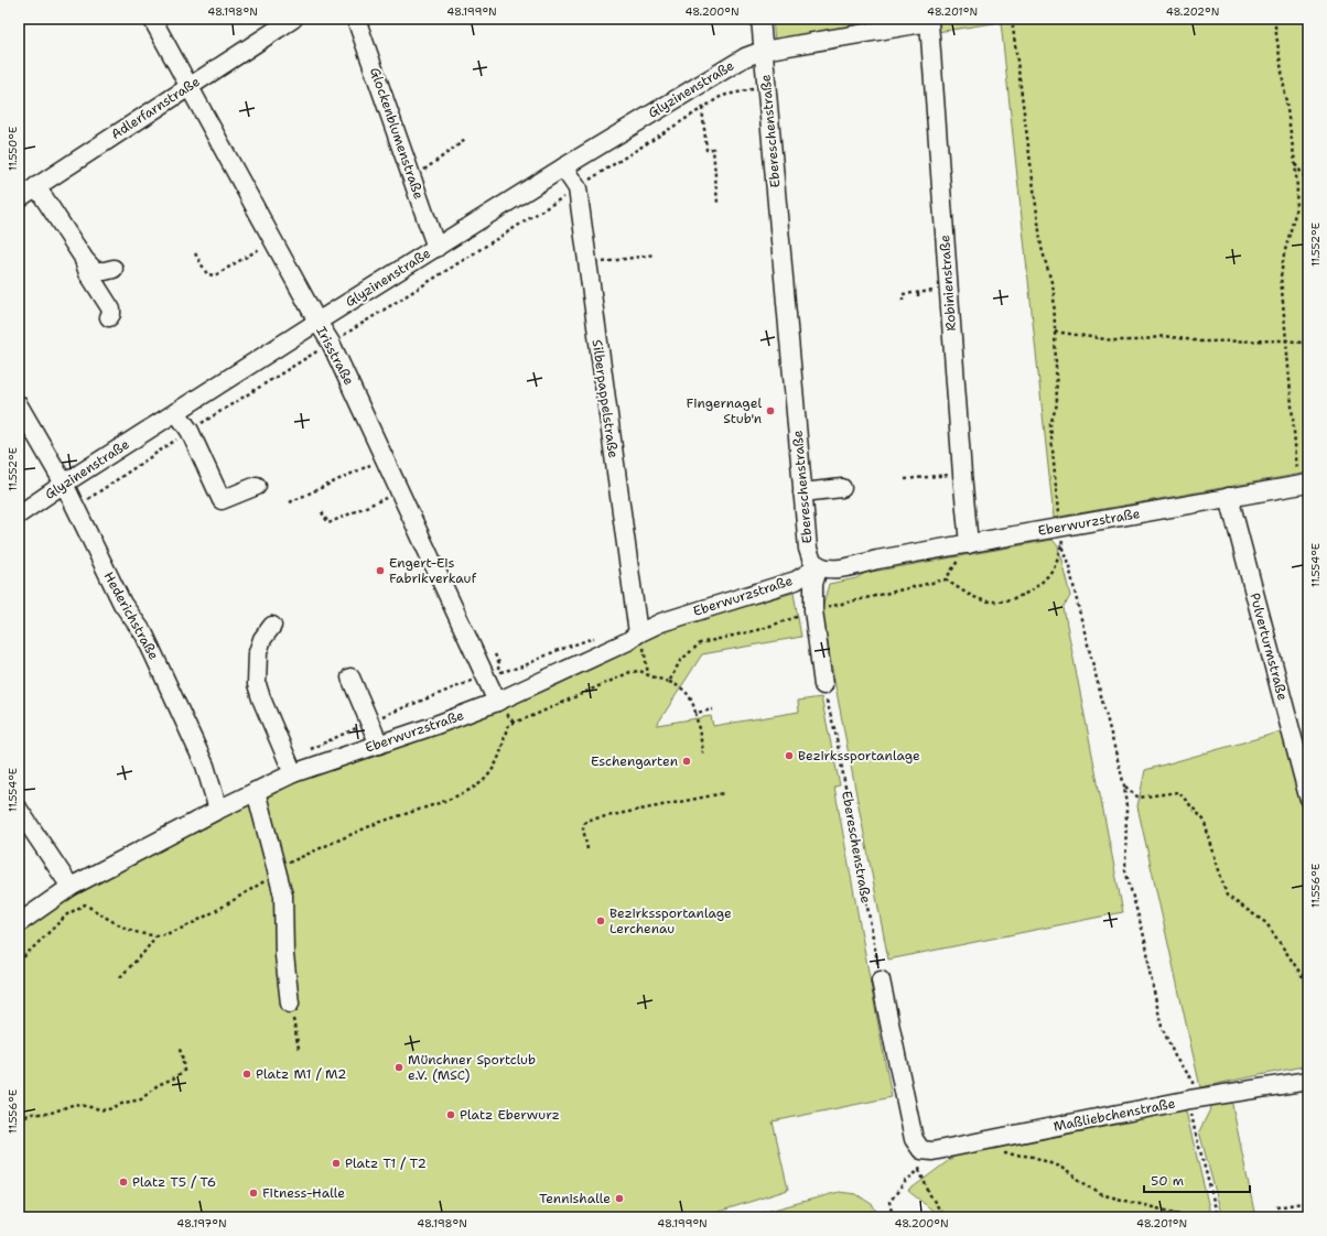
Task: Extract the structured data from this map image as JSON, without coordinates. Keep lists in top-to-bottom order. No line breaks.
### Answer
{"streets":{"street":["Glyzinenstraße","Adlerfarnstraße","Ebereschenstraße","Glockenblumenstraße","Robinienstraße","Irisstraße","Silberpappelstraße","Eberwurzstraße","Hederichstraße","Pulverturmstraße","Maßliebchenstraße"]},"crossings":[["Glyzinenstraße","Ebereschenstraße"],["Glyzinenstraße","Glockenblumenstraße"],["Glyzinenstraße","Robinienstraße"],["Glyzinenstraße","Irisstraße"],["Glyzinenstraße","Silberpappelstraße"],["Glyzinenstraße","Hederichstraße"],["Adlerfarnstraße","Irisstraße"],["Ebereschenstraße","Eberwurzstraße"],["Robinienstraße","Eberwurzstraße"],["Irisstraße","Eberwurzstraße"],["Silberpappelstraße","Eberwurzstraße"],["Eberwurzstraße","Hederichstraße"],["Eberwurzstraße","Pulverturmstraße"]],"places":["Fingernagel Stub'n","Engert-Eis Fabrikverkauf","Bezirkssportanlage","Eschengarten","Bezirkssportanlage Lerchenau","Münchner Sportclub e.V. (MSC)","Platz M1 / M2","Platz Eberwurz","Platz T1 / T2","Platz T5 / T6","Fitness-Halle","Tennishalle"],"scale_bar":"50 m","coordinates":["48.198°N","48.199°N","48.200°N","48.201°N","48.202°N","11.550°E","11.552°E","11.554°E","11.556°E","48.197°N"]}
